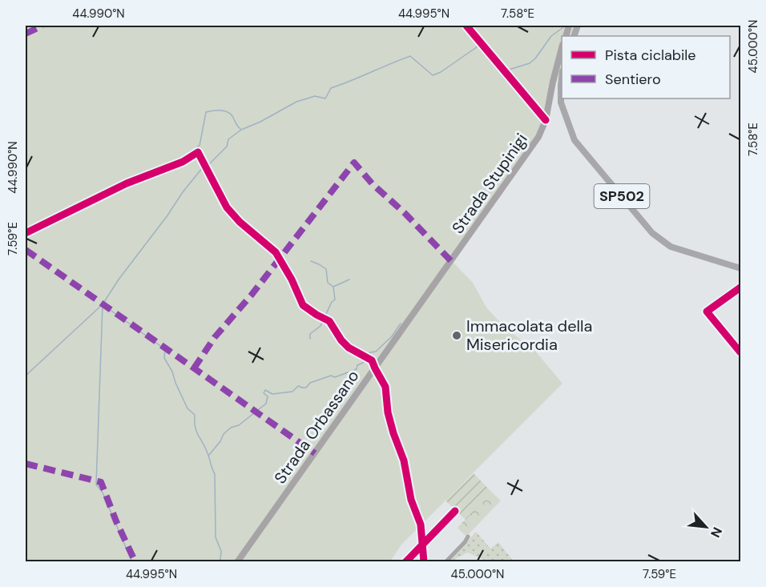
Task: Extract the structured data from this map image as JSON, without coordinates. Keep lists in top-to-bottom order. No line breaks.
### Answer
{"streets":{"main road":["Strada Stupinigi","SP502","Strada Orbassano"]},"crossings":[["Strada Stupinigi","Strada Orbassano"]],"places":["Immacolata della Misericordia"],"legend":["Pista ciclabile","Sentiero"],"north":"bottom right","coordinates":["44.990°N","44.995°N","7.58°E","45.000°N","7.59°E"]}
